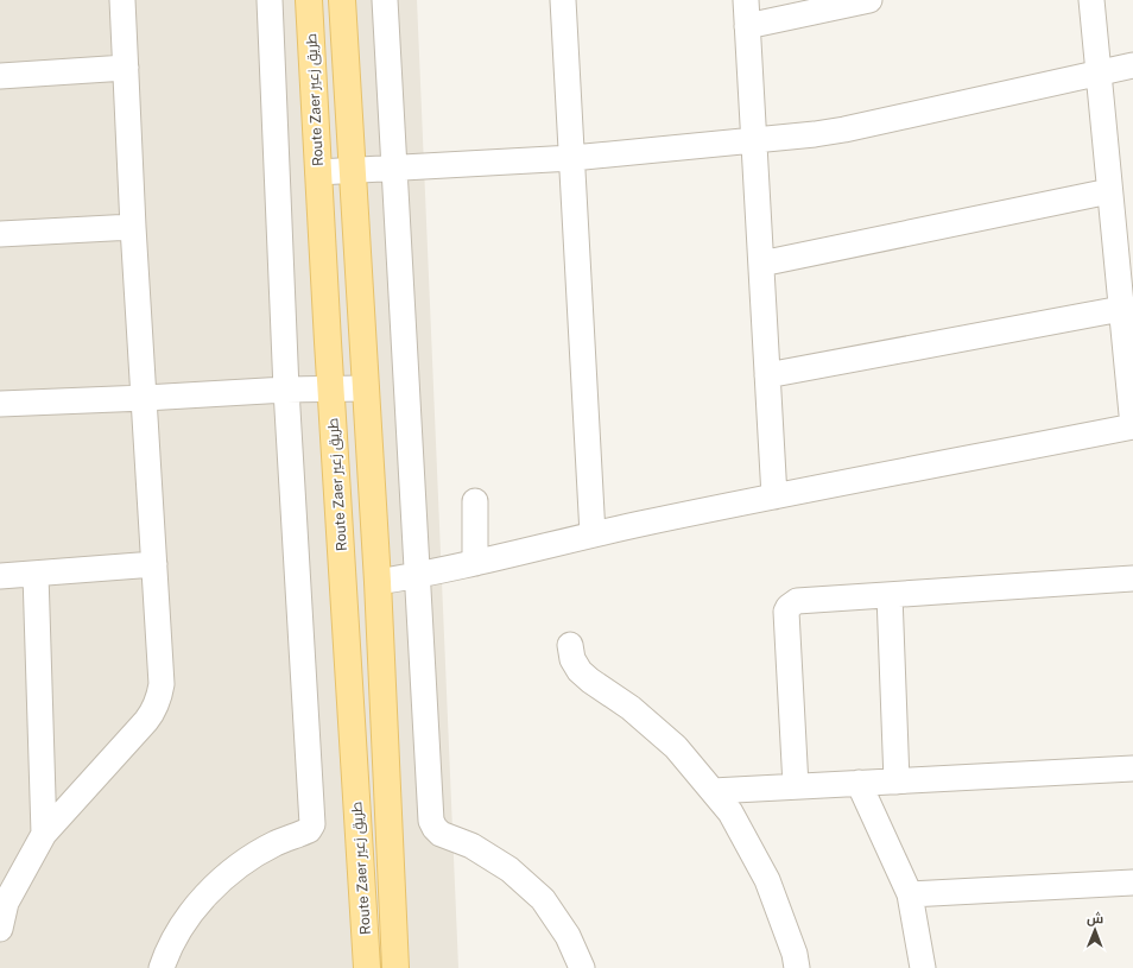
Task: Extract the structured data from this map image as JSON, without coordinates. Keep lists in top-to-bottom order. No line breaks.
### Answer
{"streets":{"main road":["Route Zaer طريق زعير"]},"north":"top"}
